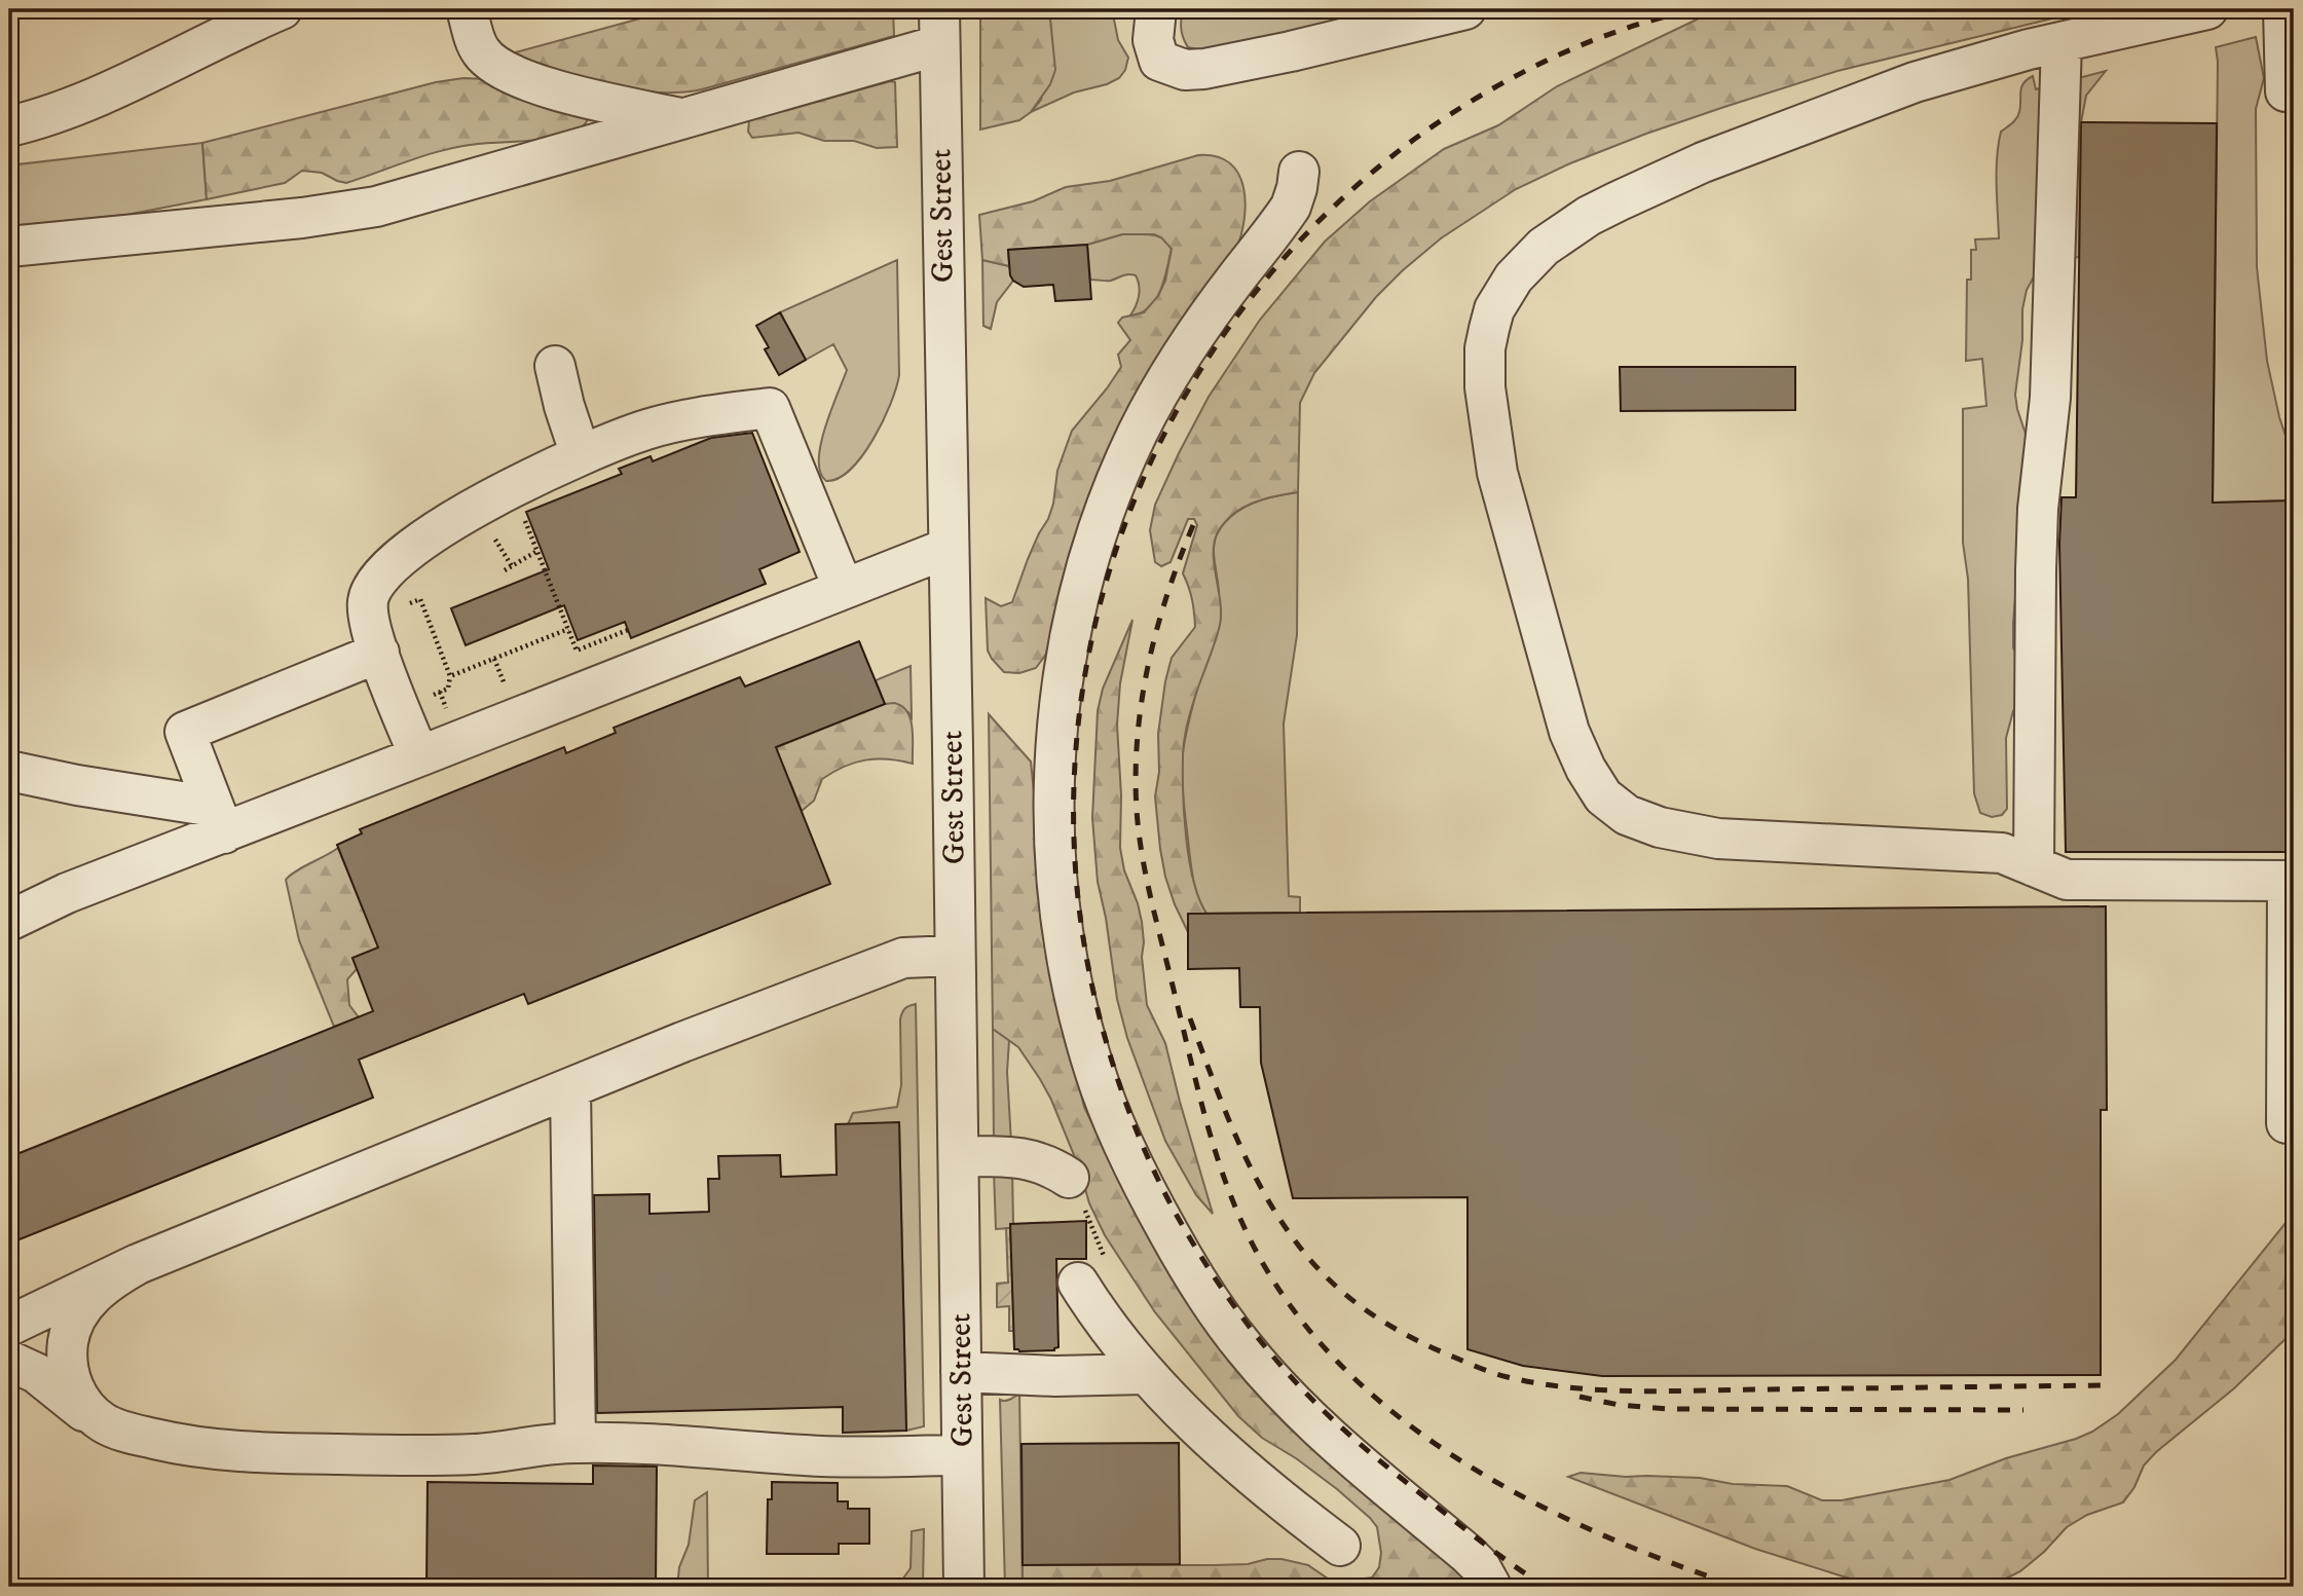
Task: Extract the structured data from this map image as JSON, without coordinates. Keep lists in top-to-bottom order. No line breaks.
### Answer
{"streets":{"street":["Gest Street"]}}
